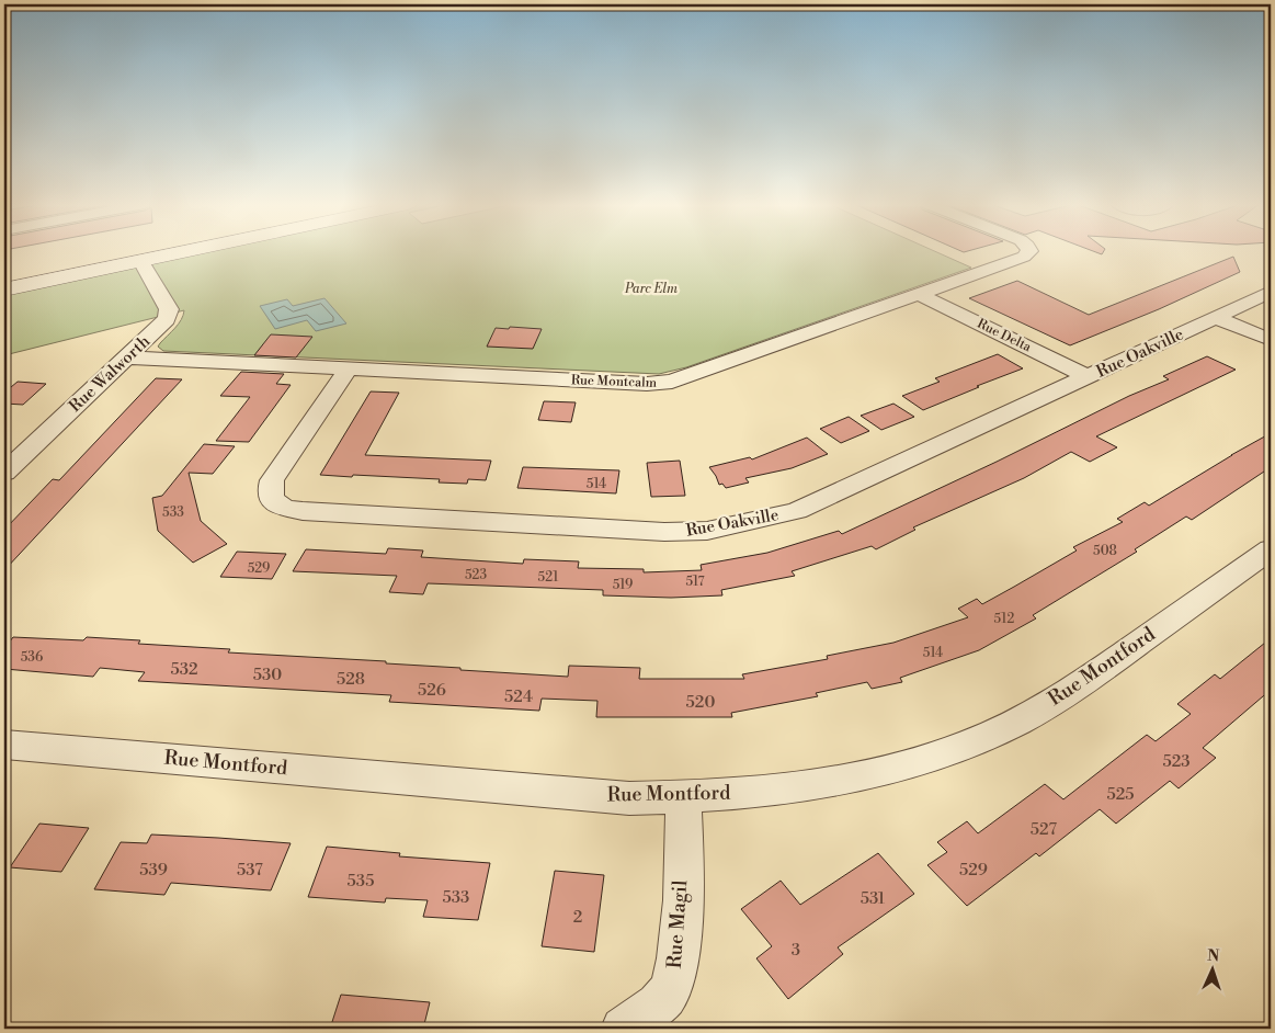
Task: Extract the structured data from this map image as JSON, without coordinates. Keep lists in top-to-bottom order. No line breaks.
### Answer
{"streets":{"street":["Rue Delta","Rue Oakville","Rue Walworth","Rue Montcalm","Rue Montford","Rue Magil"]},"crossings":[["Rue Delta","Rue Oakville"],["Rue Delta","Rue Montcalm"],["Rue Oakville","Rue Montcalm"],["Rue Walworth","Rue Montcalm"],["Rue Montford","Rue Magil"]],"parks":["Parc Elm"],"house_numbers":["514","533","508","529","523","521","517","519","512","514","536","532","530","528","526","524","520","523","525","527","539","537","529","535","533","531","2","3"],"north":"top"}
